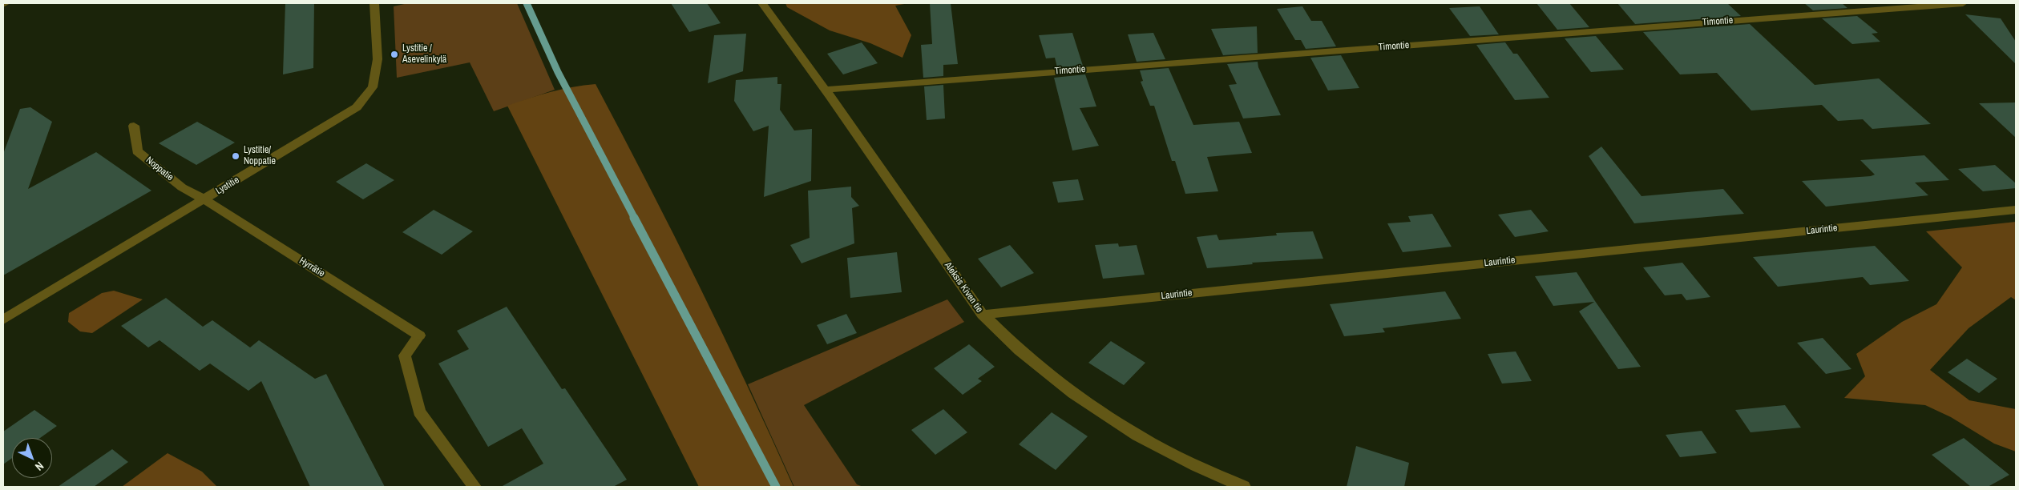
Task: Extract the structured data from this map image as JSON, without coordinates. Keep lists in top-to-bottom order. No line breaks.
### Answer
{"streets":{"street":["Timontie","Noppatie","Lystitie","Laurintie","Hyrrätie","Aleksis Kiven tie"]},"crossings":[["Timontie","Aleksis Kiven tie"],["Noppatie","Lystitie"],["Noppatie","Hyrrätie"],["Lystitie","Hyrrätie"],["Laurintie","Aleksis Kiven tie"]],"places":["Lystitie / Asevelinkylä","Lystitie/ Noppatie"],"north":"bottom right"}
